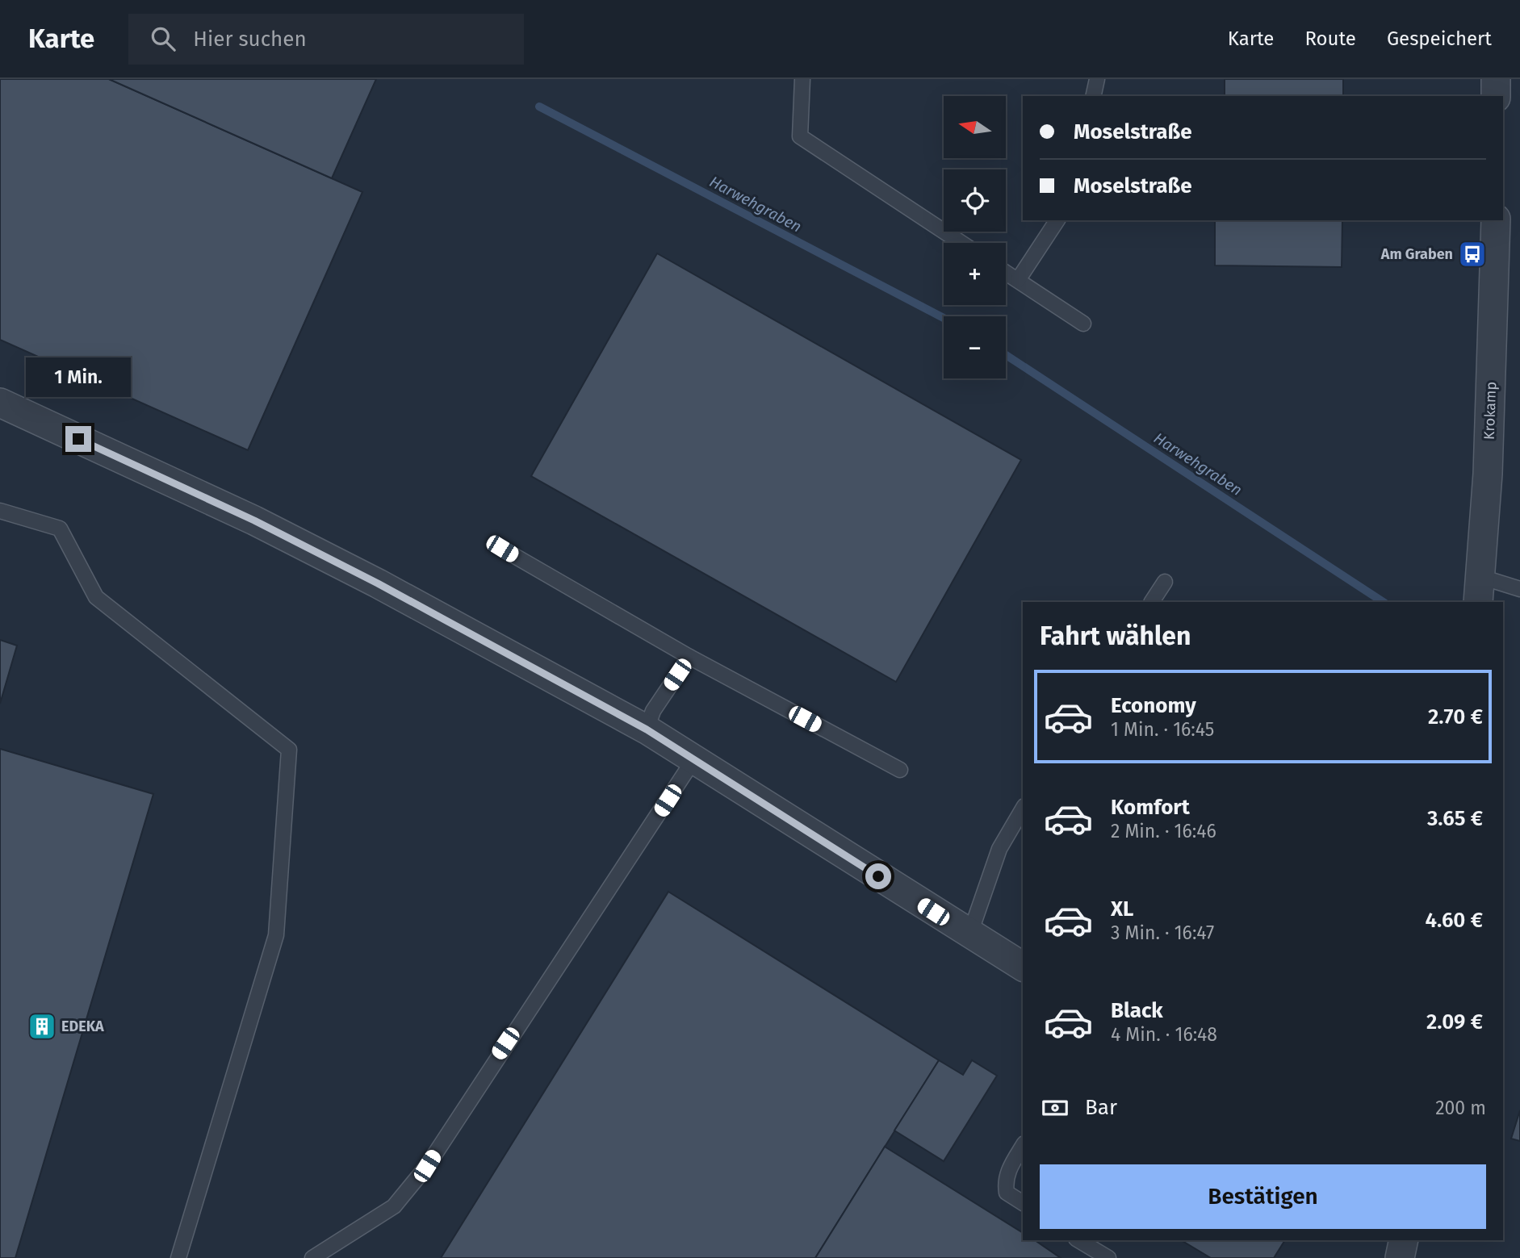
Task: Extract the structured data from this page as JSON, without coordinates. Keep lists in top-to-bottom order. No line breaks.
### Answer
{"streets":{"street":["Krokamp"]},"water":["Harwehgraben"],"places":{"bus stop":["Am Graben"],"building":["EDEKA"]},"north":"left","page":{"header":"Karte","search":"Hier suchen","nav":["Karte","Route","Gespeichert"],"map_buttons":["+","−"],"banner":["Moselstraße","Moselstraße"],"bubble":"1 Min.","heading":"Fahrt wählen","list":[{"name":"Economy","note":"1 Min. · 16:45","value":"2.70 €"},{"name":"Komfort","note":"2 Min. · 16:46","value":"3.65 €"},{"name":"XL","note":"3 Min. · 16:47","value":"4.60 €"},{"name":"Black","note":"4 Min. · 16:48","value":"2.09 €"}],"pay":["Bar","200 m"],"buttons":"Bestätigen"}}
